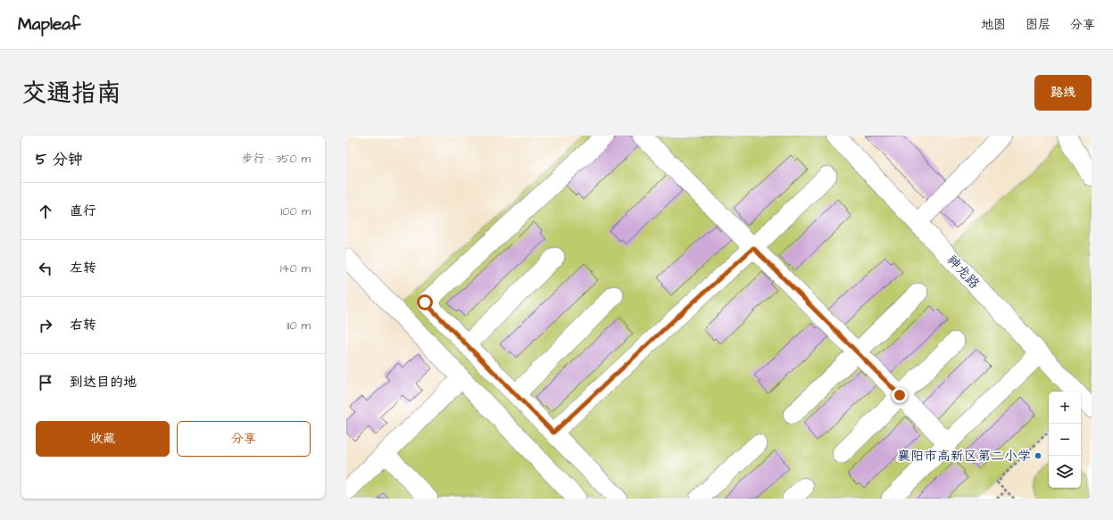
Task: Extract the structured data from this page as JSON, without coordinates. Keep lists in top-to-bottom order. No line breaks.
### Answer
{"streets":{"street":["神龙路"]},"places":["襄阳市高新区第二小学"],"page":{"header":"Mapleaf","nav":["地图","图层","分享"],"title":"交通指南","buttons":["路线",["收藏","分享"]],"heading":["5 分钟","步行 · 350 m"],"list":[["直行","100 m"],["左转","140 m"],["右转","110 m"],"到达目的地"],"map_buttons":["+","−"]}}
